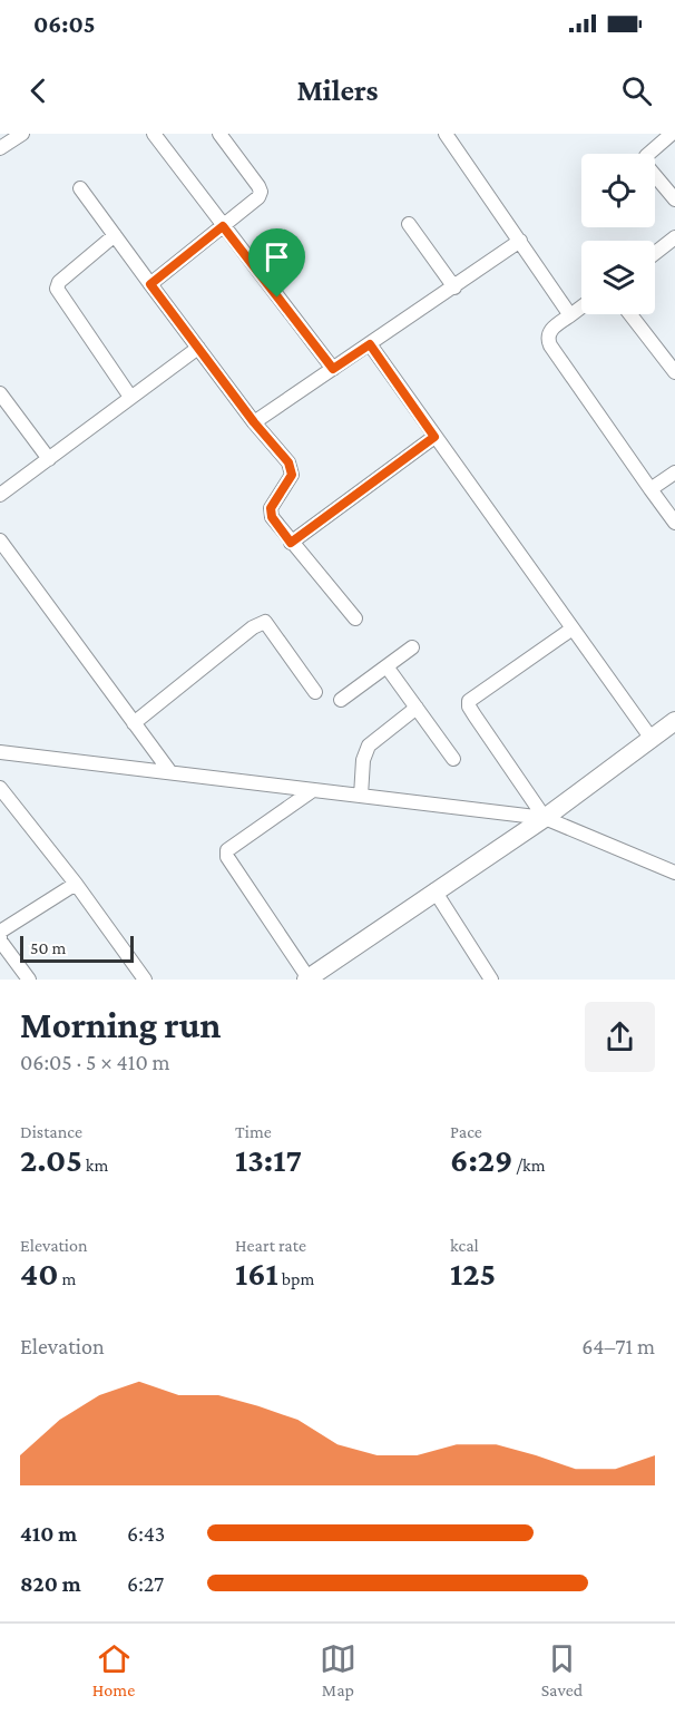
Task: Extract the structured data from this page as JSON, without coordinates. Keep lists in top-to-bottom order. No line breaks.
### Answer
{"scale_bar":"50 m","page":{"status":"06:05","header":"Milers","scale":"50 m","heading":["Morning run","06:05 · 5 × 410 m"],"stats":[["Distance","2.05 km"],["Time","13:17"],["Pace","6:29 /km"],["Elevation","40 m"],["Heart rate","161 bpm"],["kcal","125"]],"chart":["Elevation","64–71 m"],"list":[{"name":"410 m","note":"6:43"},{"name":"820 m","note":"6:27"}],"tabs":["Home","Map","Saved"]}}
